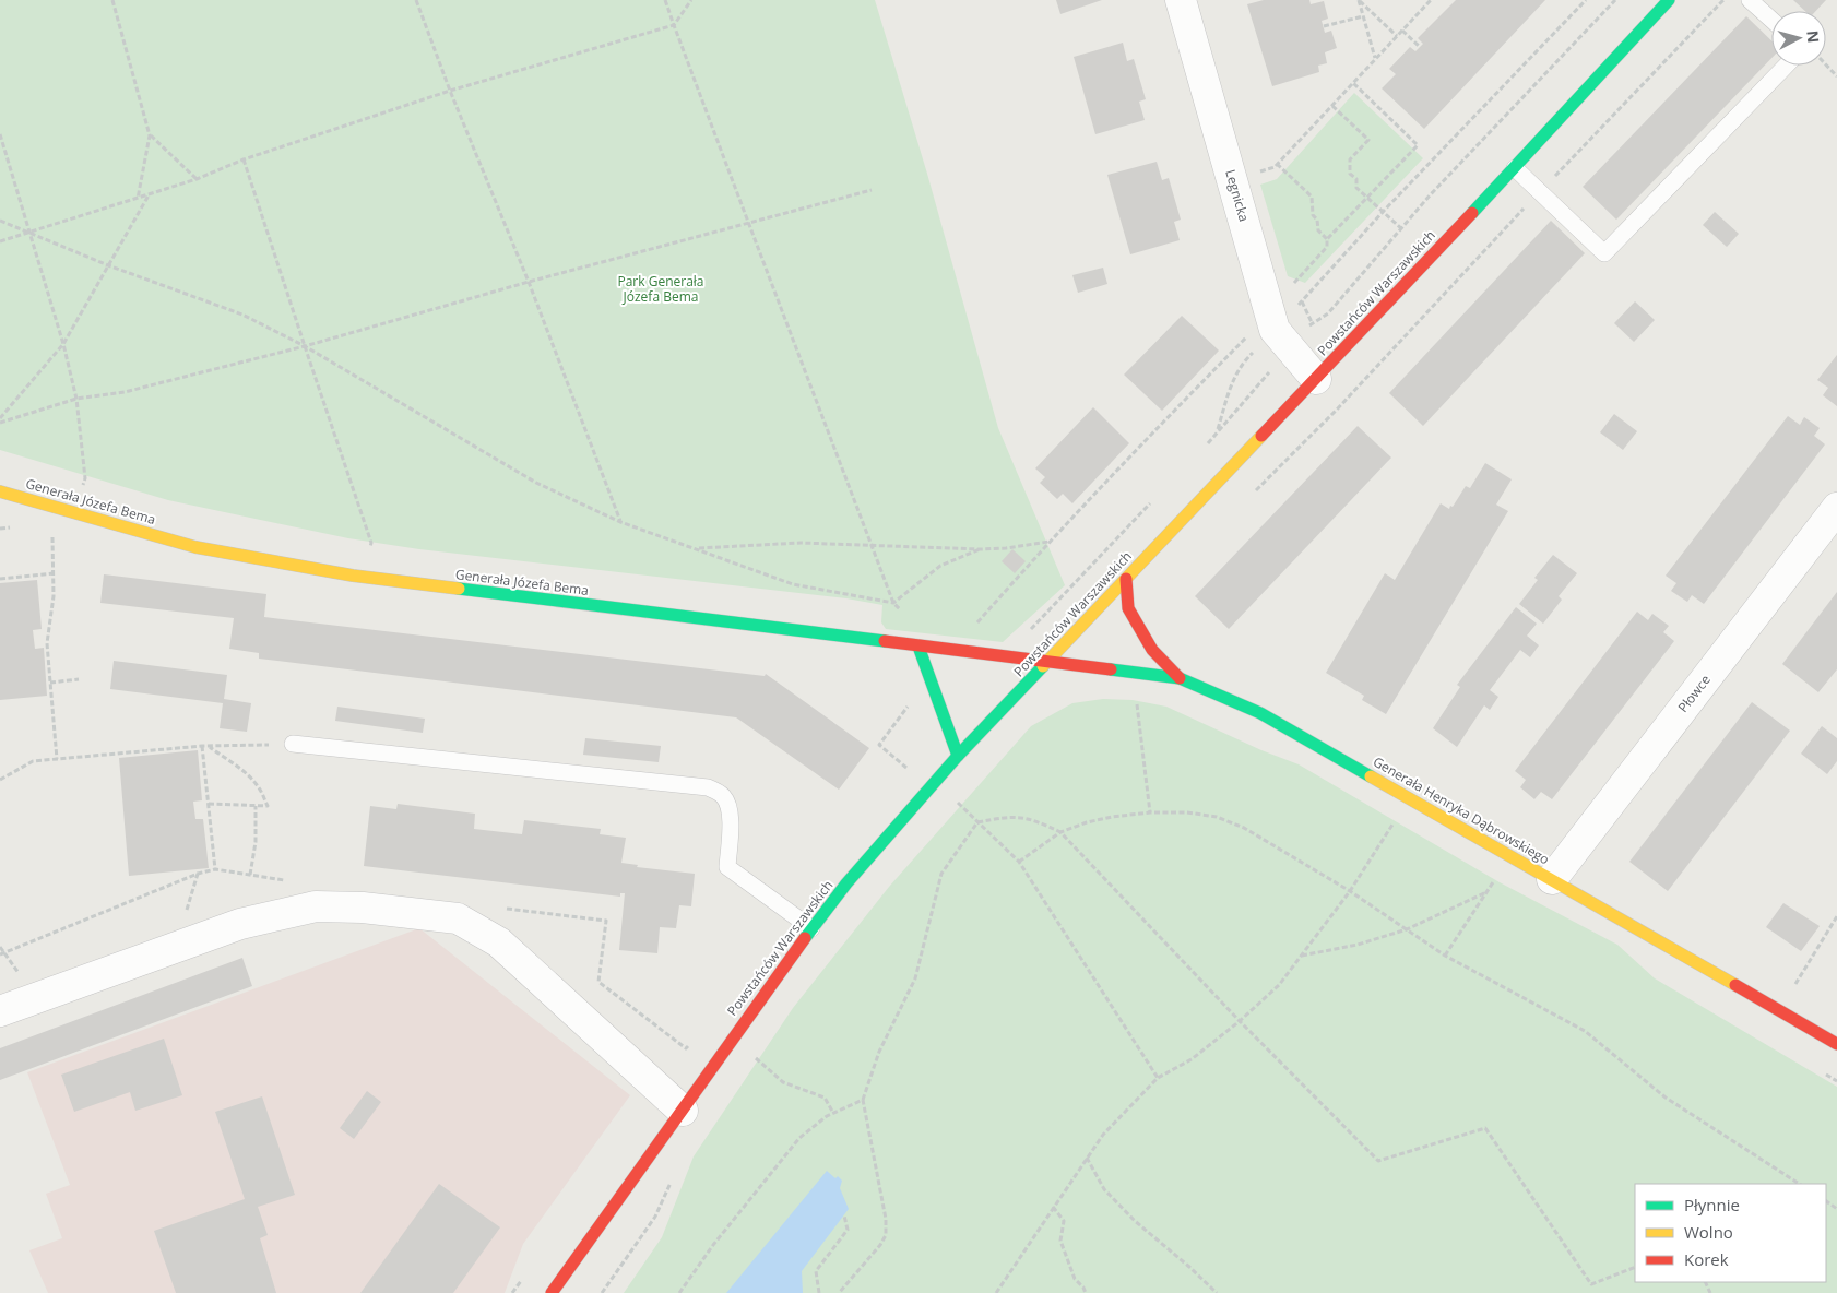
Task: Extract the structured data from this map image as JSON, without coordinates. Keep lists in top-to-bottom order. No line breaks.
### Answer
{"streets":{"street":["Legnicka","Powstańców Warszawskich","Generała Józefa Bema","Płowce","Generała Henryka Dąbrowskiego"]},"crossings":[["Legnicka","Powstańców Warszawskich"],["Powstańców Warszawskich","Generała Józefa Bema"],["Powstańców Warszawskich","Generała Henryka Dąbrowskiego"],["Generała Józefa Bema","Generała Henryka Dąbrowskiego"],["Płowce","Generała Henryka Dąbrowskiego"]],"parks":["Park Generała Józefa Bema"],"legend":["Płynnie","Wolno","Korek"],"north":"right"}
